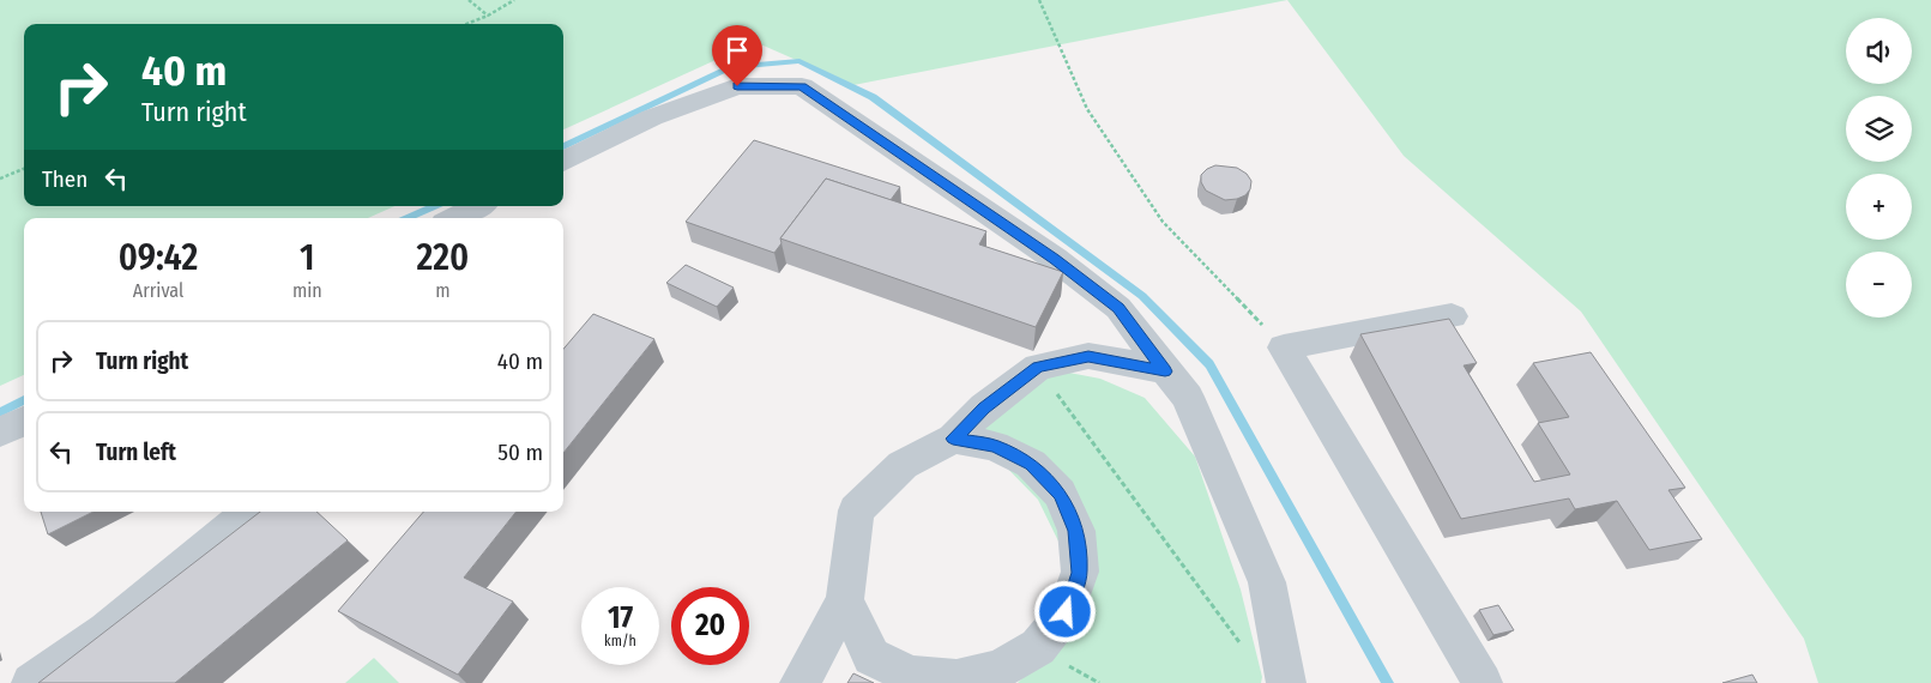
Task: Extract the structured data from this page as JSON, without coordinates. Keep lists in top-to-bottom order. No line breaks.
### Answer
{"page":{"map_buttons":["+","−"],"turn":["40 m","Turn right"],"then":"Then","eta":["09:42","Arrival","1","min","220","m"],"list":[{"name":"Turn right","value":"40 m"},{"name":"Turn left","value":"50 m"}],"speed":"17 km/h","limit":"20"}}
